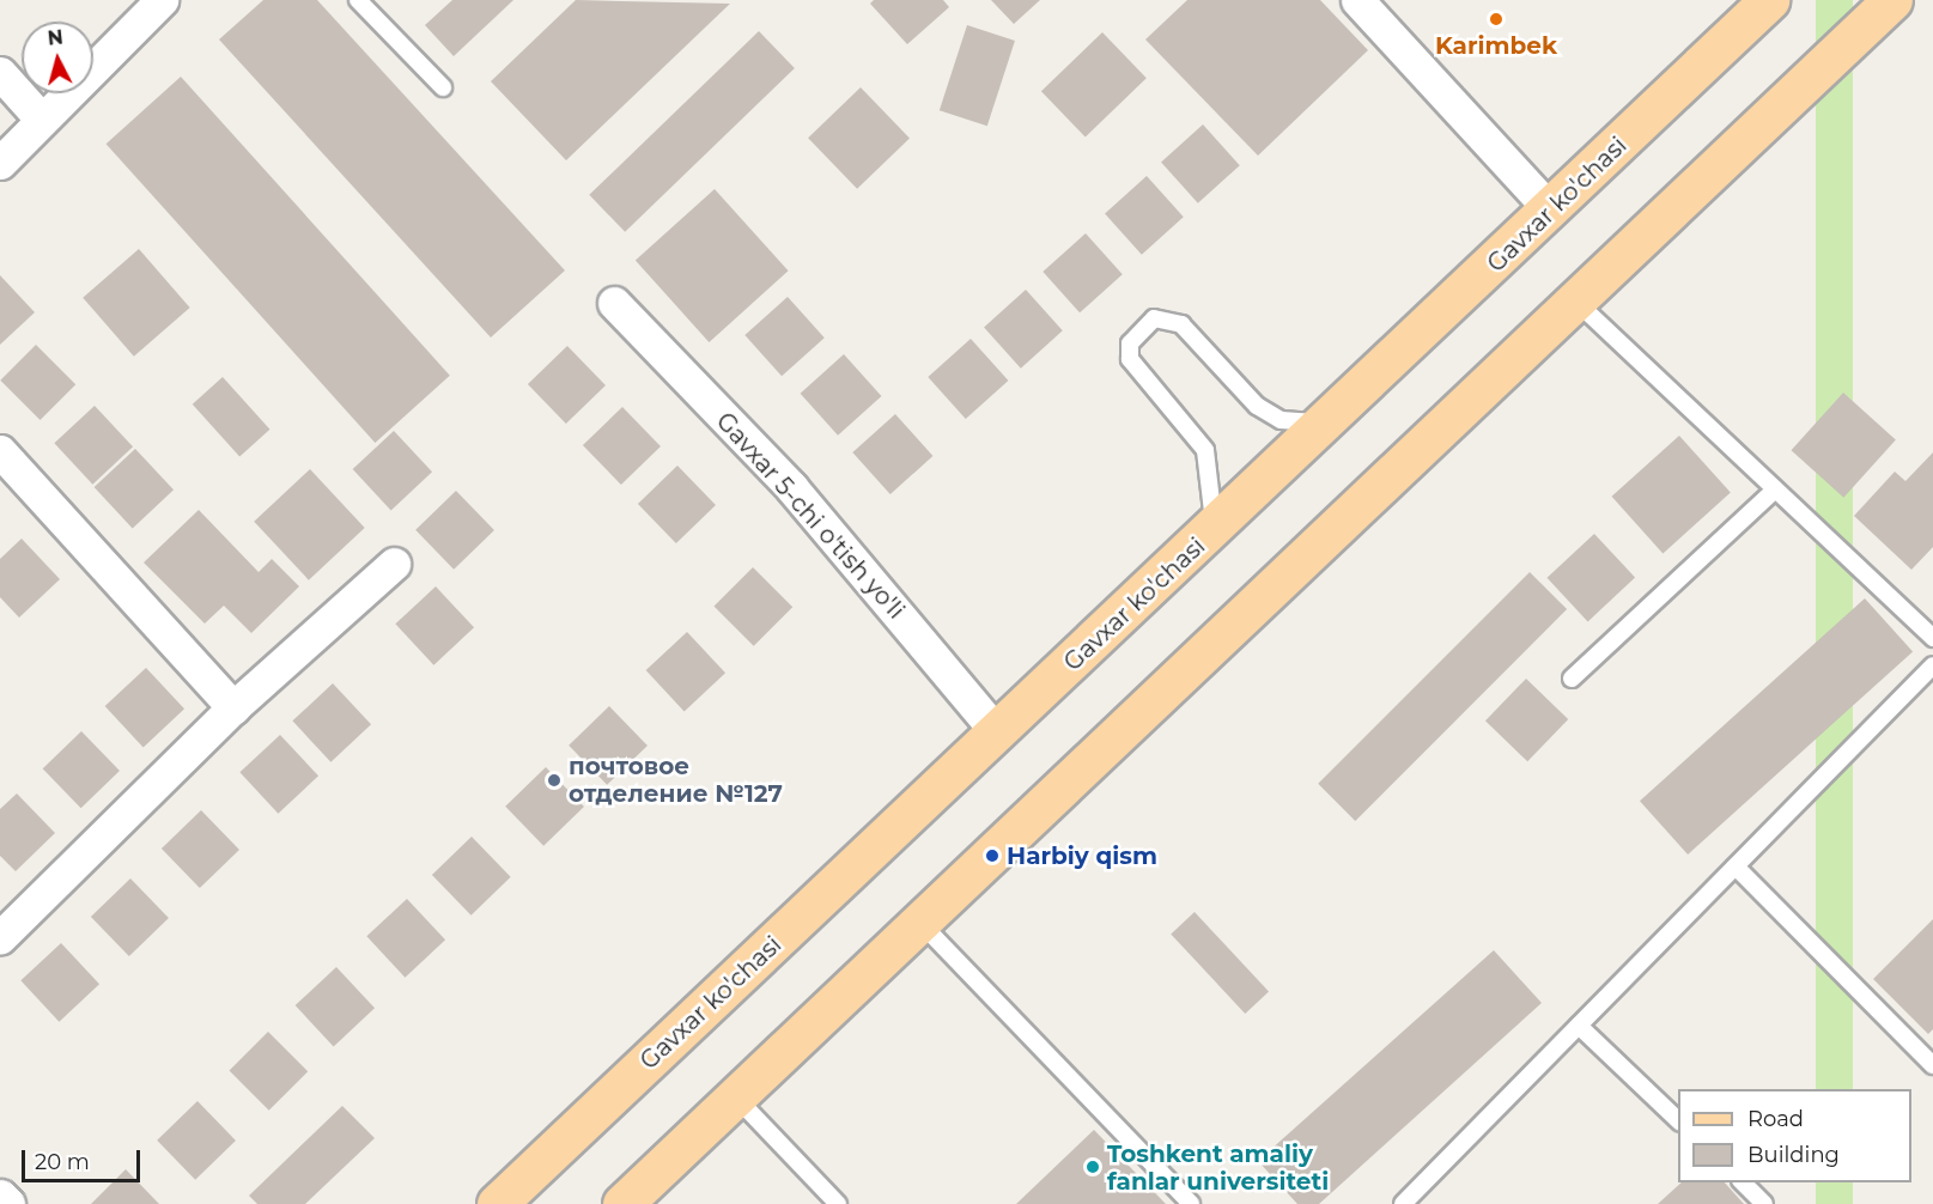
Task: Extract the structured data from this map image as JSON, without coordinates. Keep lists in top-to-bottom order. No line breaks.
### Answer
{"streets":{"main road":["Gavxar ko'chasi"],"street":["Gavxar 5-chi o'tish yo'li"]},"crossings":[["Gavxar ko'chasi","Gavxar 5-chi o'tish yo'li"]],"places":["Karimbek","почтовое отделение №127","Harbiy qism","Toshkent amaliy fanlar universiteti"],"legend":["Road","Building"],"scale_bar":"20 m","north":"top"}
